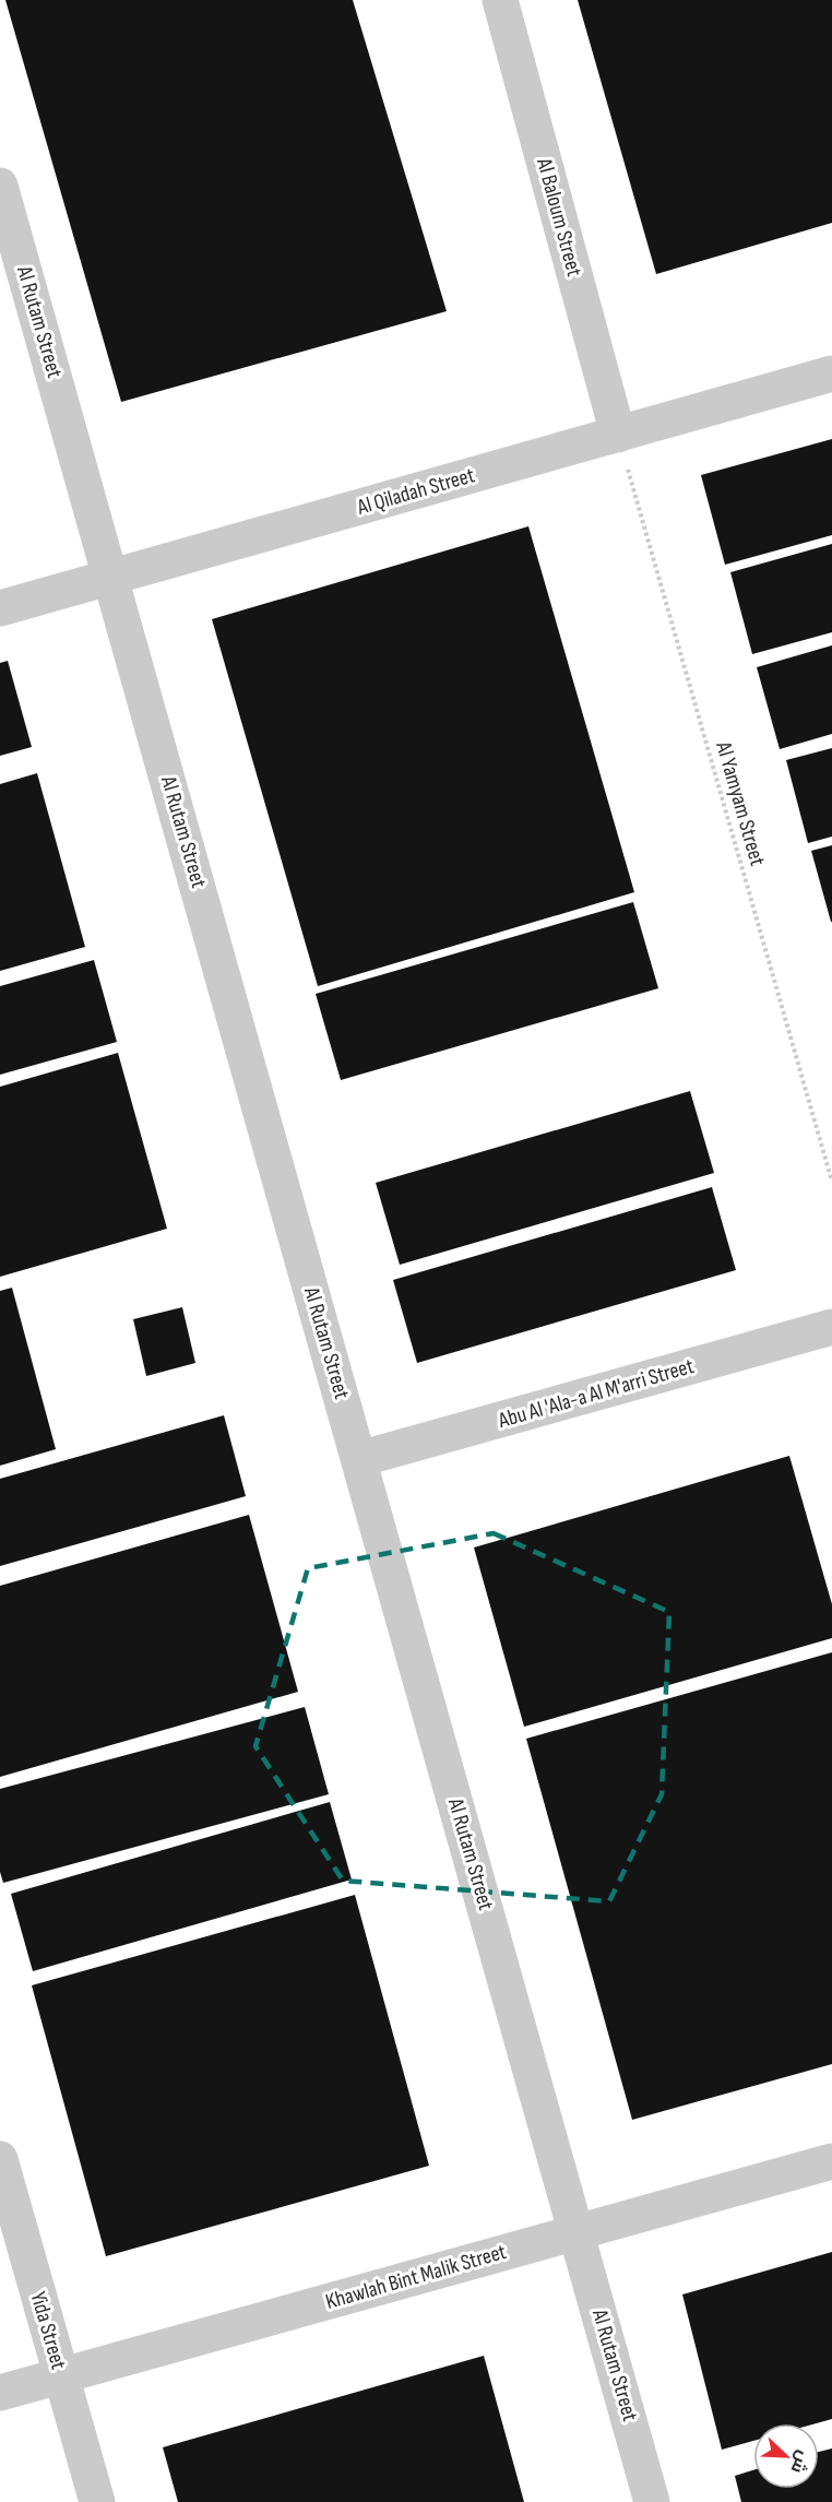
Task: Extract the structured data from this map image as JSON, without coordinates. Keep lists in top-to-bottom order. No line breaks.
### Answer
{"streets":{"street":["Al Baloum Street","Al Rutam Street","Al Qiladah Street","Abu Al 'Ala-a Al M'arri Street","Khawlah Bint Malik Street","Yida Street"],"path":["Al Yamyam Street"]},"crossings":[["Al Baloum Street","Al Qiladah Street"],["Al Baloum Street","Al Yamyam Street"],["Al Rutam Street","Al Qiladah Street"],["Al Rutam Street","Abu Al 'Ala-a Al M'arri Street"],["Al Rutam Street","Khawlah Bint Malik Street"],["Al Qiladah Street","Al Yamyam Street"],["Khawlah Bint Malik Street","Yida Street"]],"north":"bottom right"}
